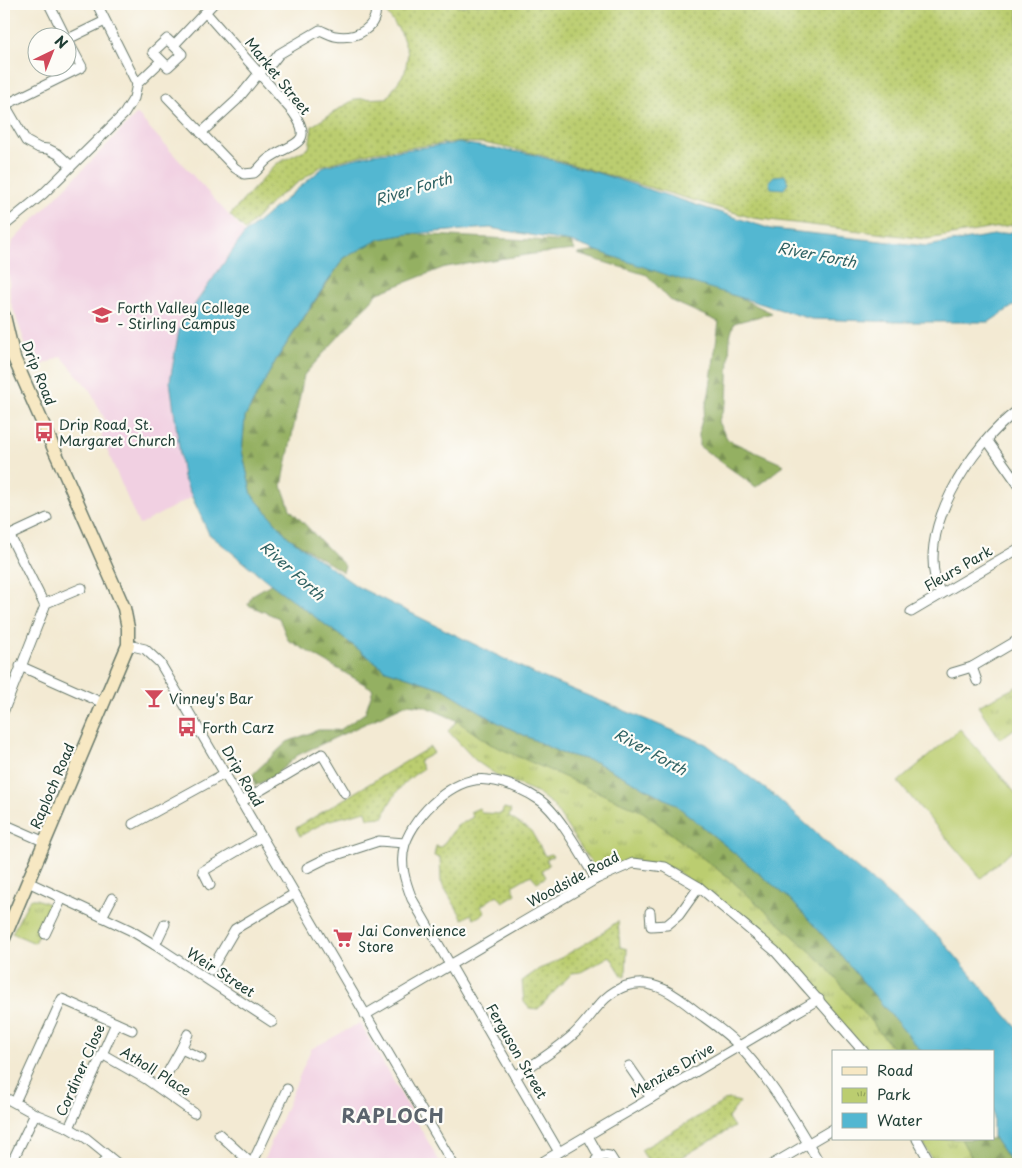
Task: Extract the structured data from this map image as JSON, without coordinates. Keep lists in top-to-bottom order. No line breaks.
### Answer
{"streets":{"street":["Market Street","Drip Road","Fleurs Park","Raploch Road","Woodside Road","Weir Street","Ferguson Street","Cordiner Close","Menzies Drive","Atholl Place"]},"crossings":[["Drip Road","Raploch Road"],["Drip Road","Woodside Road"],["Raploch Road","Weir Street"],["Woodside Road","Ferguson Street"],["Woodside Road","Menzies Drive"],["Ferguson Street","Menzies Drive"],["Cordiner Close","Atholl Place"]],"districts":["RAPLOCH"],"water":["River Forth"],"places":{"school or university":["Forth Valley College - Stirling Campus"],"bus stop":["Drip Road, St. Margaret Church","Forth Carz"],"bar":["Vinney's Bar"],"supermarket":["Jai Convenience Store"]},"legend":["Road","Park","Water"],"north":"top right"}
